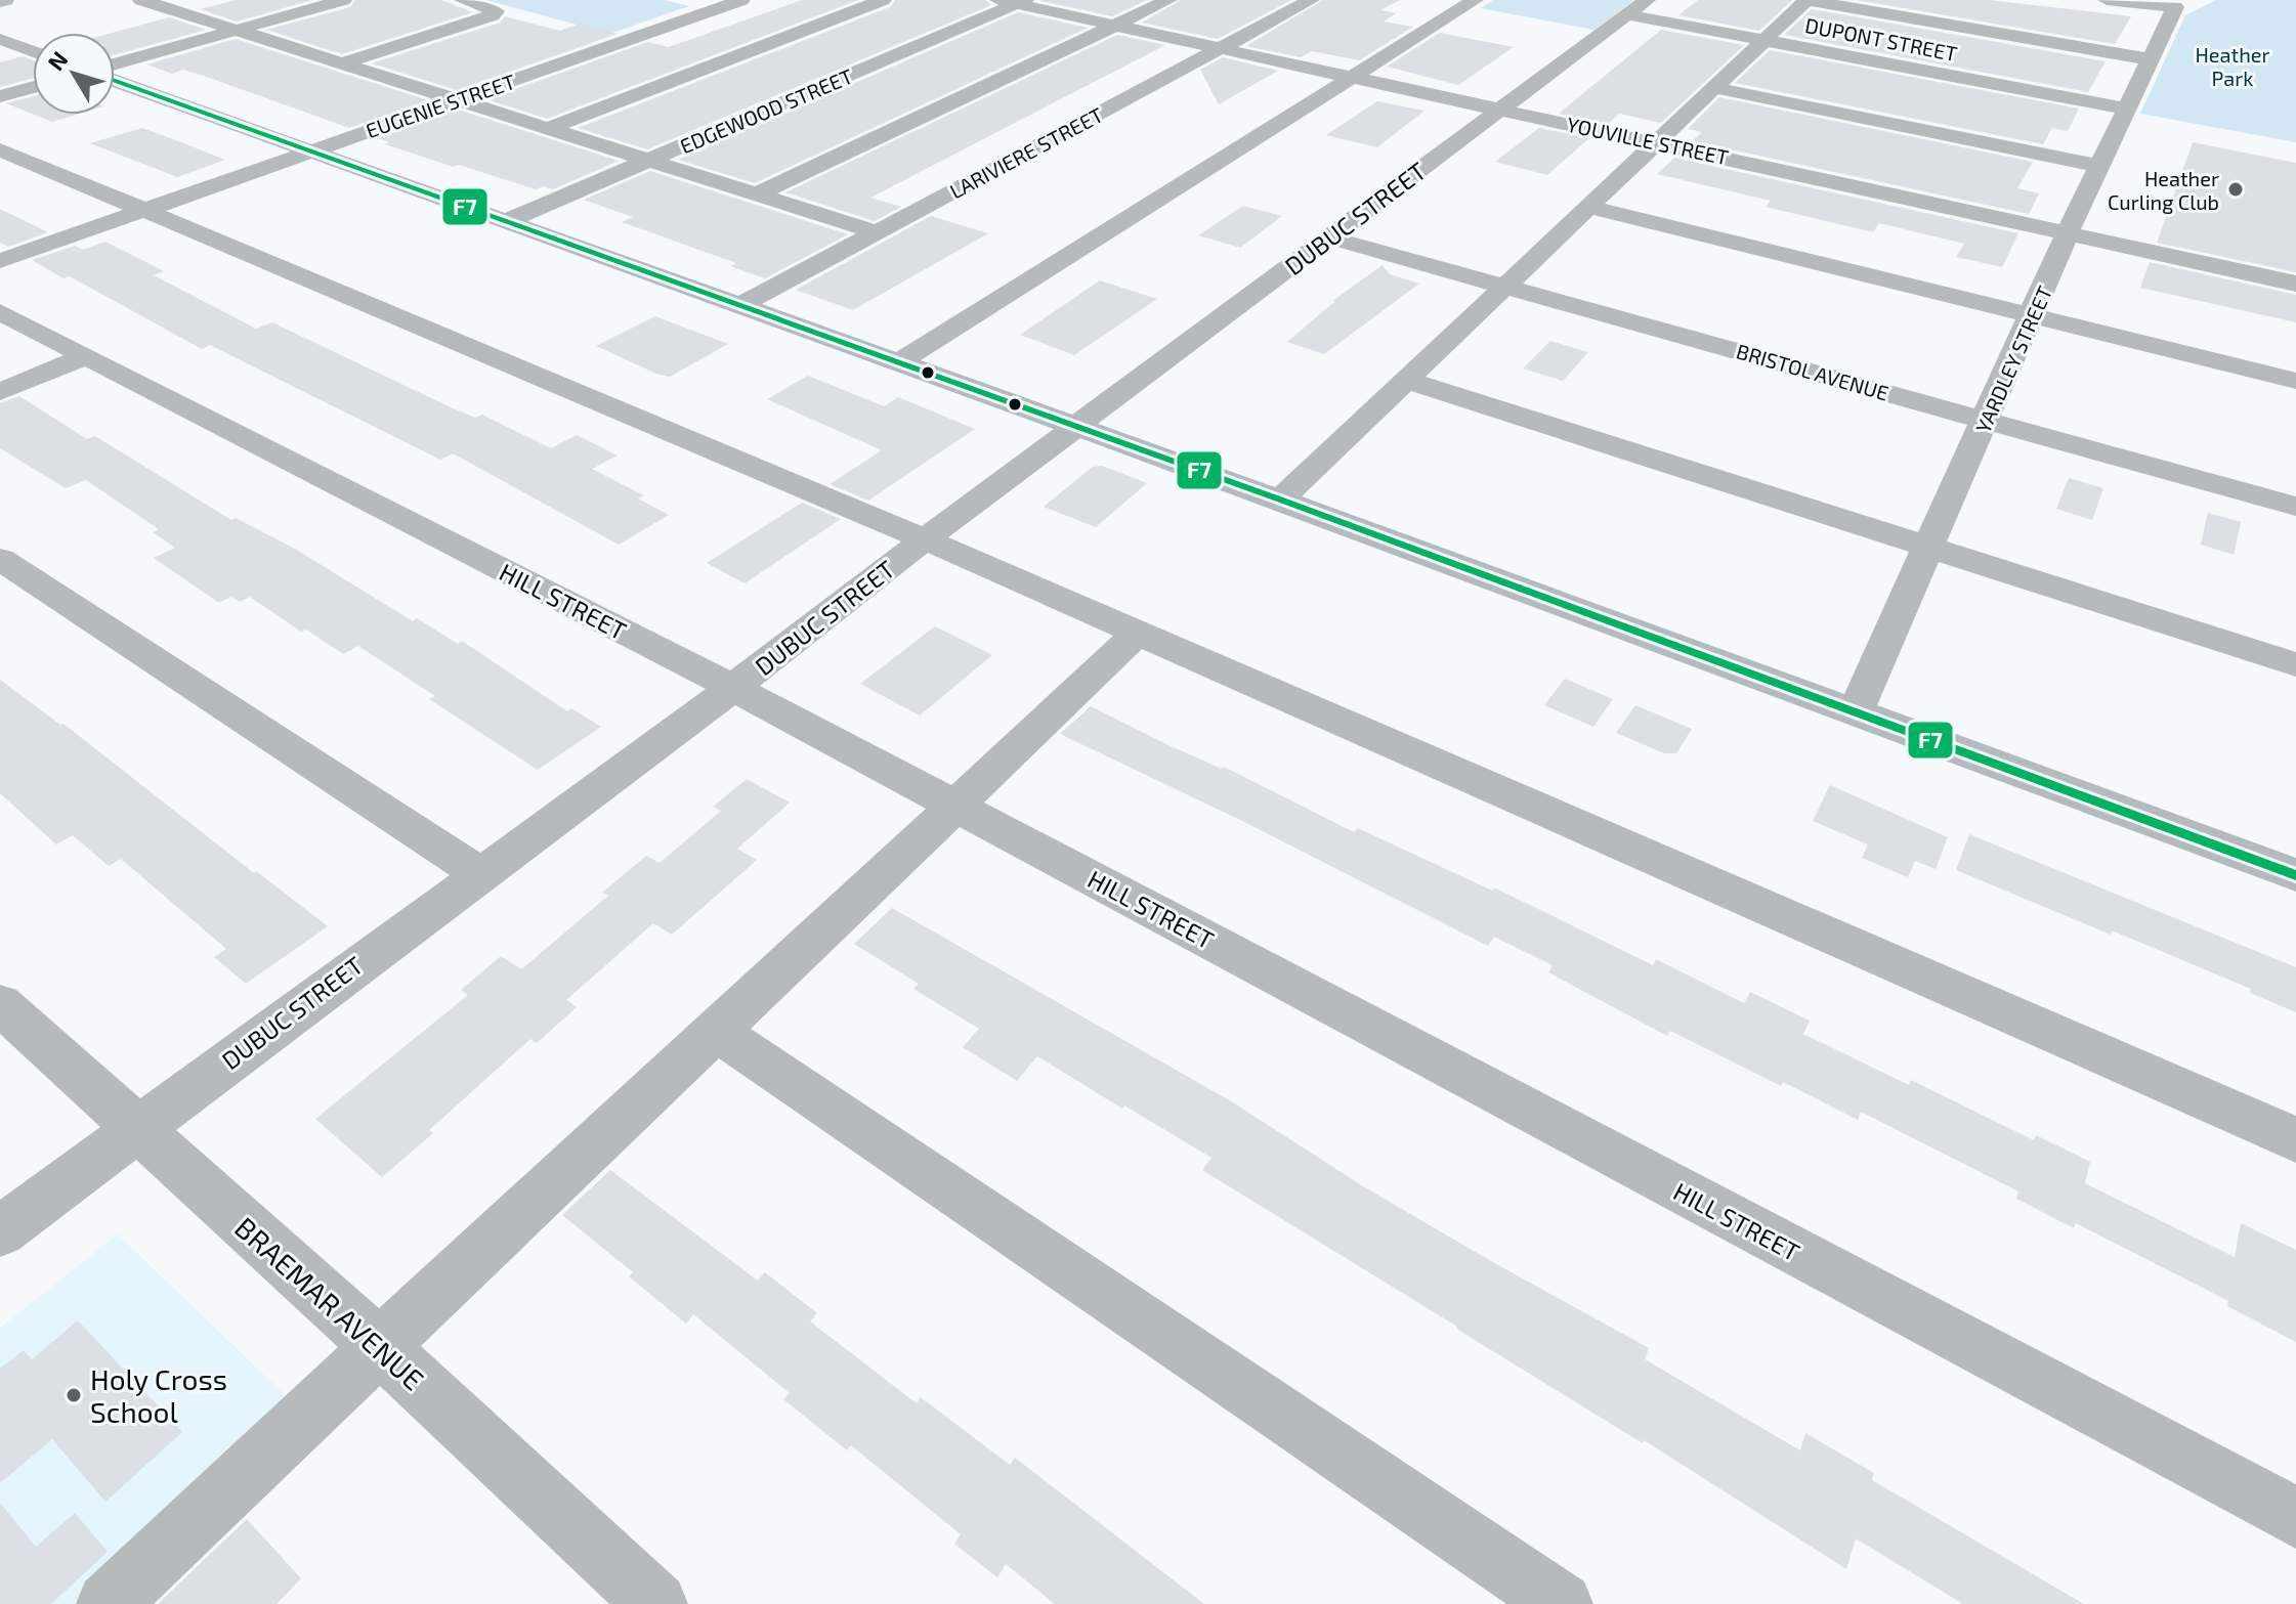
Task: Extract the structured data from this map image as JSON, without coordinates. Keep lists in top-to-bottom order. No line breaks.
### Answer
{"streets":{"street":["DUPONT STREET","EUGENIE STREET","EDGEWOOD STREET","YOUVILLE STREET","LARIVIERE STREET","DUBUC STREET","YARDLEY STREET","BRISTOL AVENUE","HILL STREET","BRAEMAR AVENUE"]},"crossings":[["DUPONT STREET","DUBUC STREET"],["DUPONT STREET","YARDLEY STREET"],["EDGEWOOD STREET","YOUVILLE STREET"],["YOUVILLE STREET","LARIVIERE STREET"],["YOUVILLE STREET","DUBUC STREET"],["YOUVILLE STREET","YARDLEY STREET"],["DUBUC STREET","BRISTOL AVENUE"],["DUBUC STREET","HILL STREET"],["DUBUC STREET","BRAEMAR AVENUE"],["YARDLEY STREET","BRISTOL AVENUE"]],"parks":["Heather Park"],"places":["Heather Curling Club","Holy Cross School"],"lines":["transit line F7"],"north":"top left"}
